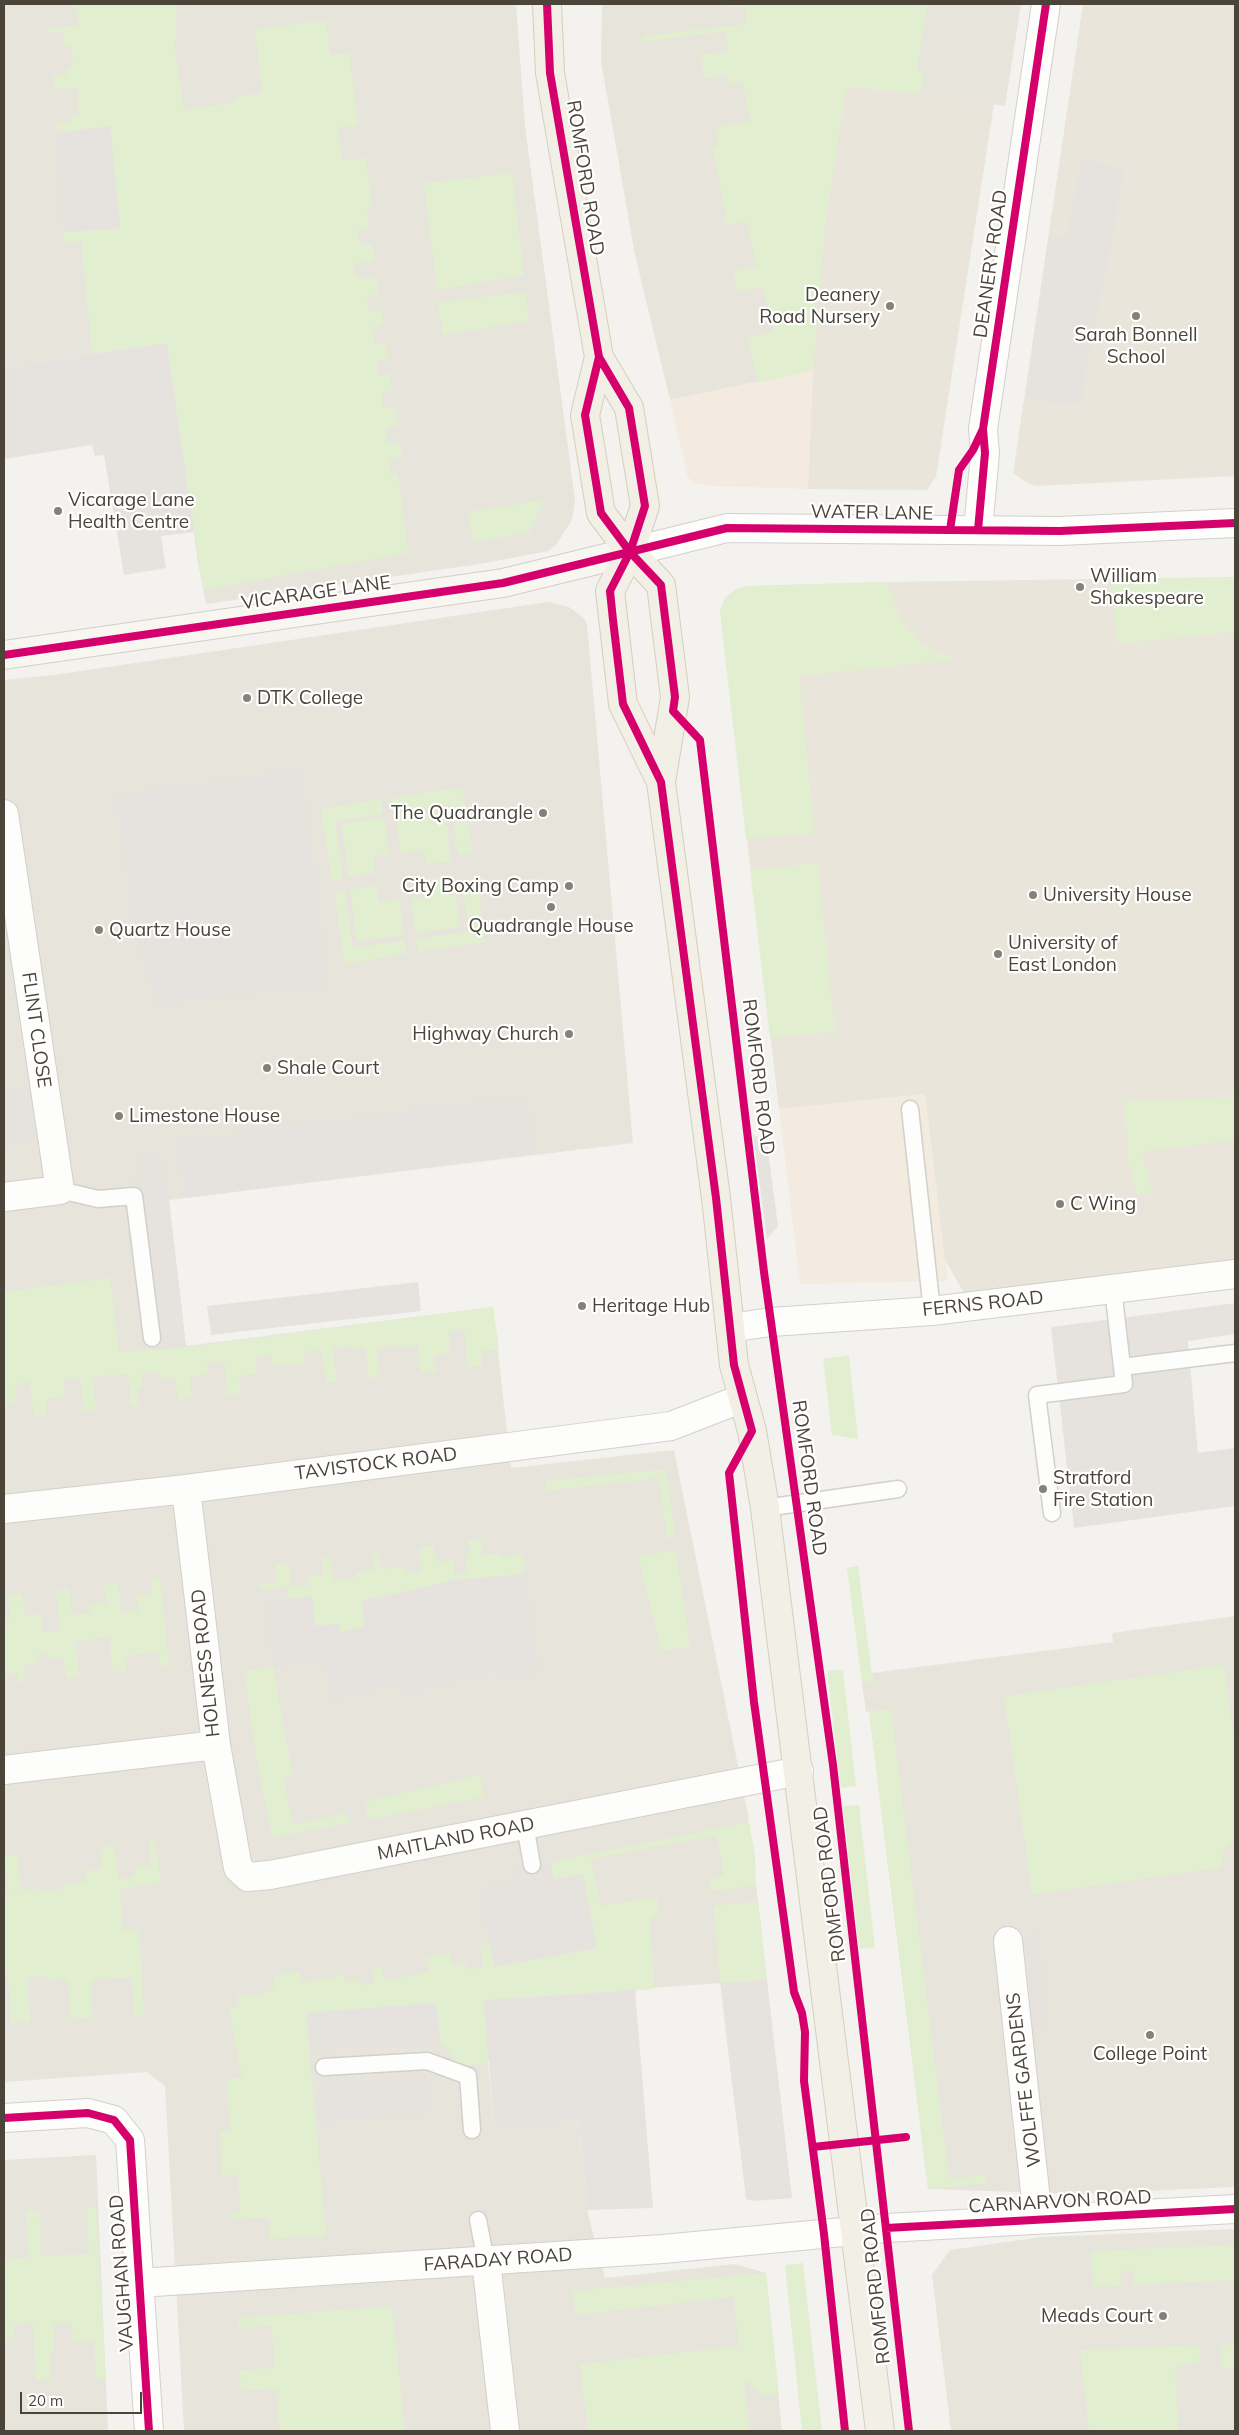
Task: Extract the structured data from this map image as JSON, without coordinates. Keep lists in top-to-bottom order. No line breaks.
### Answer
{"streets":{"main road":["ROMFORD ROAD","VICARAGE LANE"],"street":["DEANERY ROAD","WATER LANE","FLINT CLOSE","FERNS ROAD","TAVISTOCK ROAD","HOLNESS ROAD","MAITLAND ROAD","WOLFFE GARDENS","CARNARVON ROAD","FARADAY ROAD","VAUGHAN ROAD"]},"crossings":[["ROMFORD ROAD","WATER LANE"],["ROMFORD ROAD","VICARAGE LANE"],["ROMFORD ROAD","FERNS ROAD"],["ROMFORD ROAD","TAVISTOCK ROAD"],["ROMFORD ROAD","MAITLAND ROAD"],["ROMFORD ROAD","CARNARVON ROAD"],["ROMFORD ROAD","FARADAY ROAD"],["DEANERY ROAD","WATER LANE"],["WATER LANE","VICARAGE LANE"],["TAVISTOCK ROAD","HOLNESS ROAD"],["HOLNESS ROAD","MAITLAND ROAD"],["WOLFFE GARDENS","CARNARVON ROAD"],["CARNARVON ROAD","FARADAY ROAD"],["FARADAY ROAD","VAUGHAN ROAD"]],"places":["Deanery Road Nursery","Sarah Bonnell School","Vicarage Lane Health Centre","William Shakespeare","DTK College","The Quadrangle","City Boxing Camp","University House","Quadrangle House","Quartz House","University of East London","Highway Church","Shale Court","Limestone House","C Wing","Heritage Hub","Stratford Fire Station","College Point","Meads Court"],"scale_bar":"20 m"}
